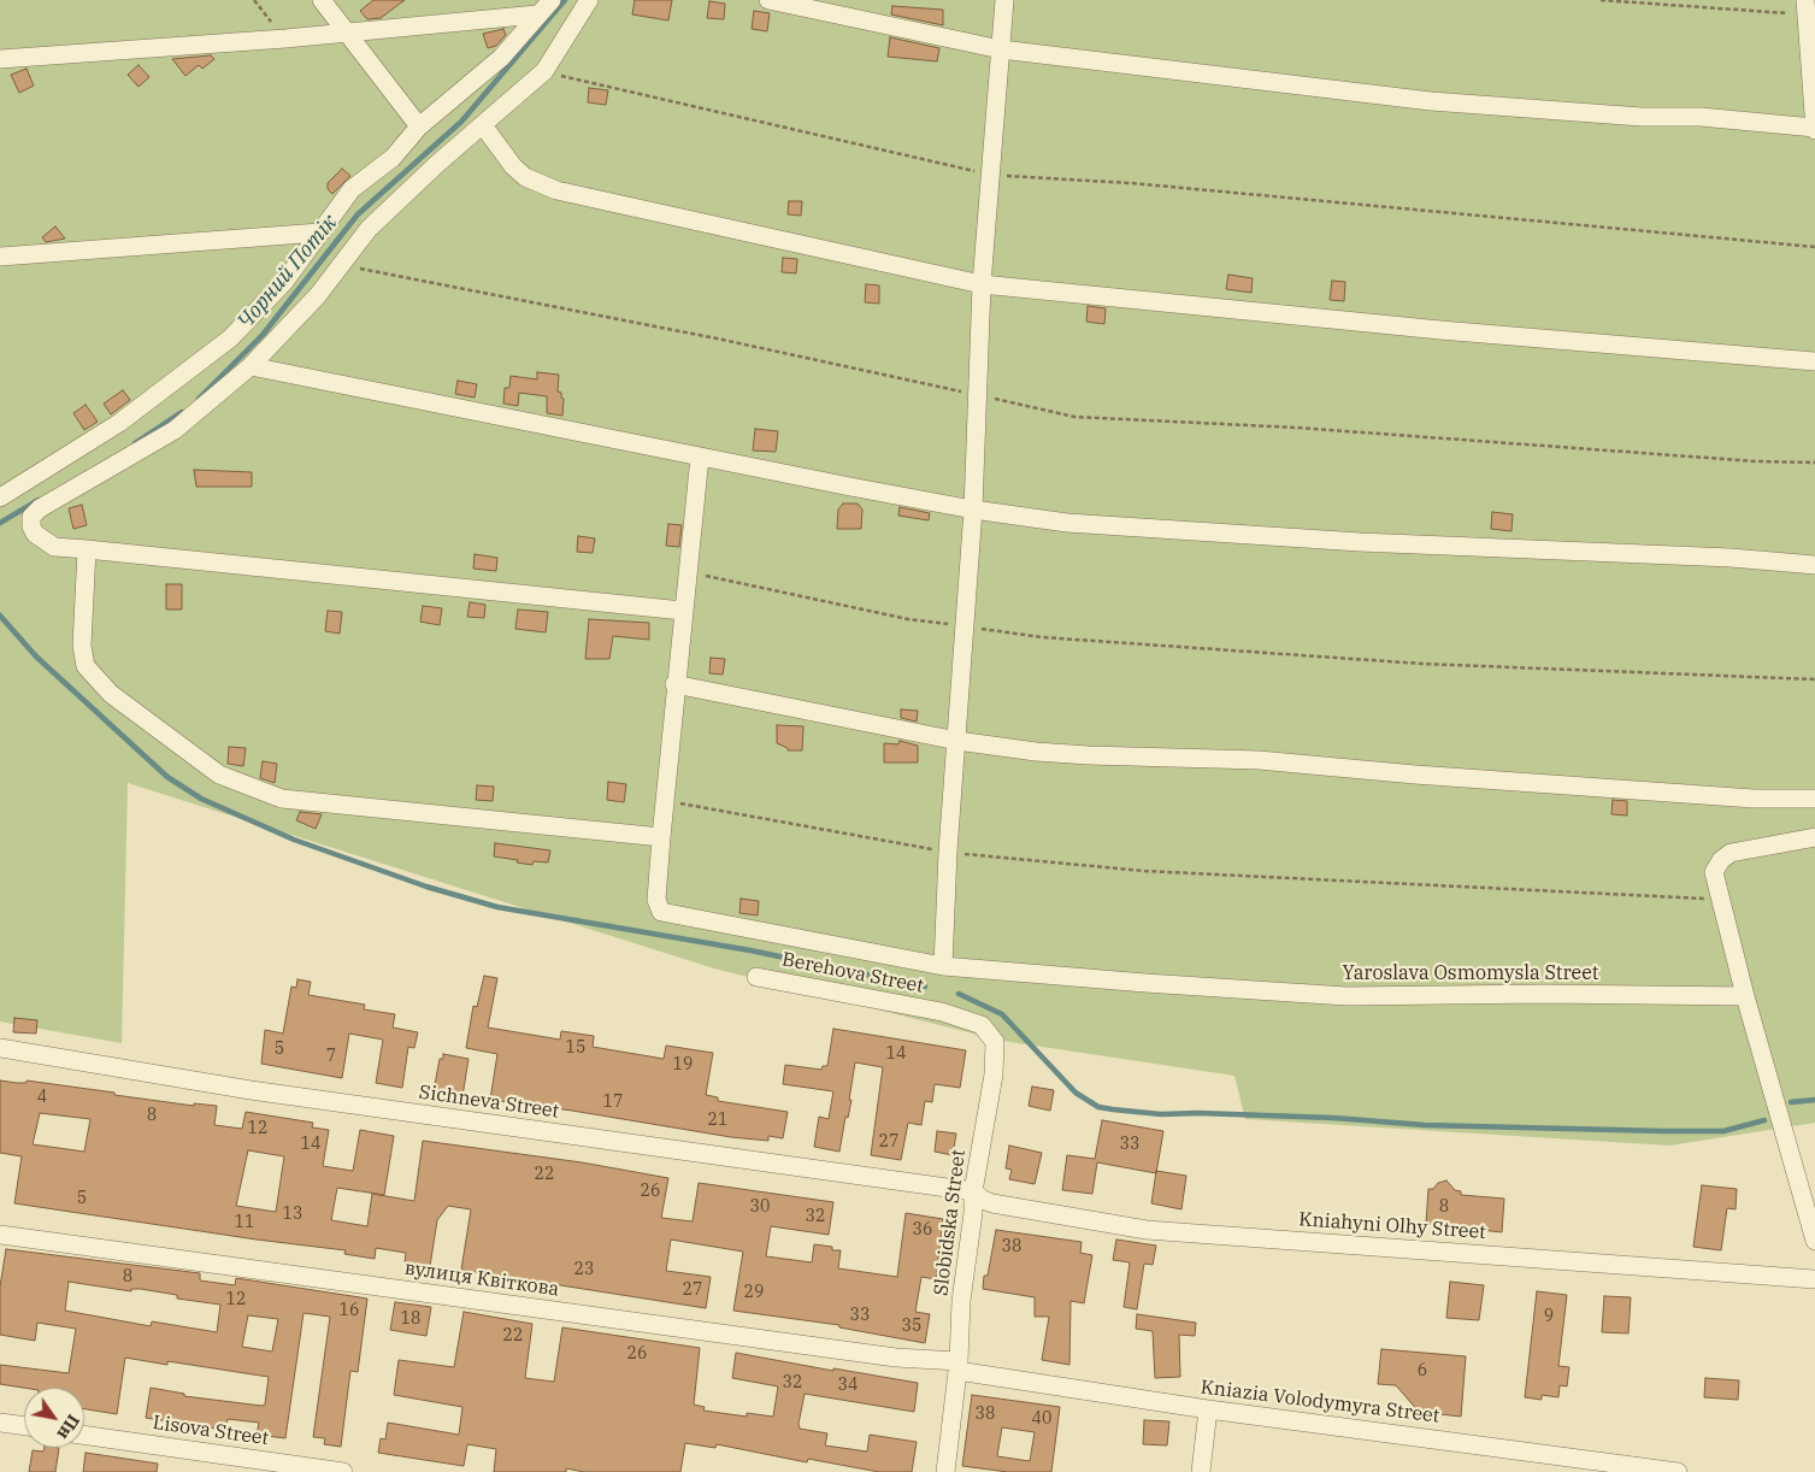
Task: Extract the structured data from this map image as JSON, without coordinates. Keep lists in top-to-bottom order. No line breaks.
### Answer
{"streets":{"street":["Berehova Street","Yaroslava Osmomysla Street","Sichneva Street","Slobidska Street","Kniahyni Olhy Street","вулиця Квіткова","Kniazia Volodymyra Street","Lisova Street"]},"crossings":[["Berehova Street","Slobidska Street"],["Sichneva Street","Slobidska Street"],["Sichneva Street","Kniahyni Olhy Street"],["Slobidska Street","Kniahyni Olhy Street"],["Slobidska Street","вулиця Квіткова"],["Slobidska Street","Kniazia Volodymyra Street"],["вулиця Квіткова","Kniazia Volodymyra Street"]],"water":["Чорний Потік"],"house_numbers":["15","5","14","7","19","4","17","8","21","12","27","14","33","22","26","5","30","8","13","32","11","36","38","23","8","27","29","12","16","33","9","18","35","22","26","6","32","34","38","40"],"north":"bottom right"}
